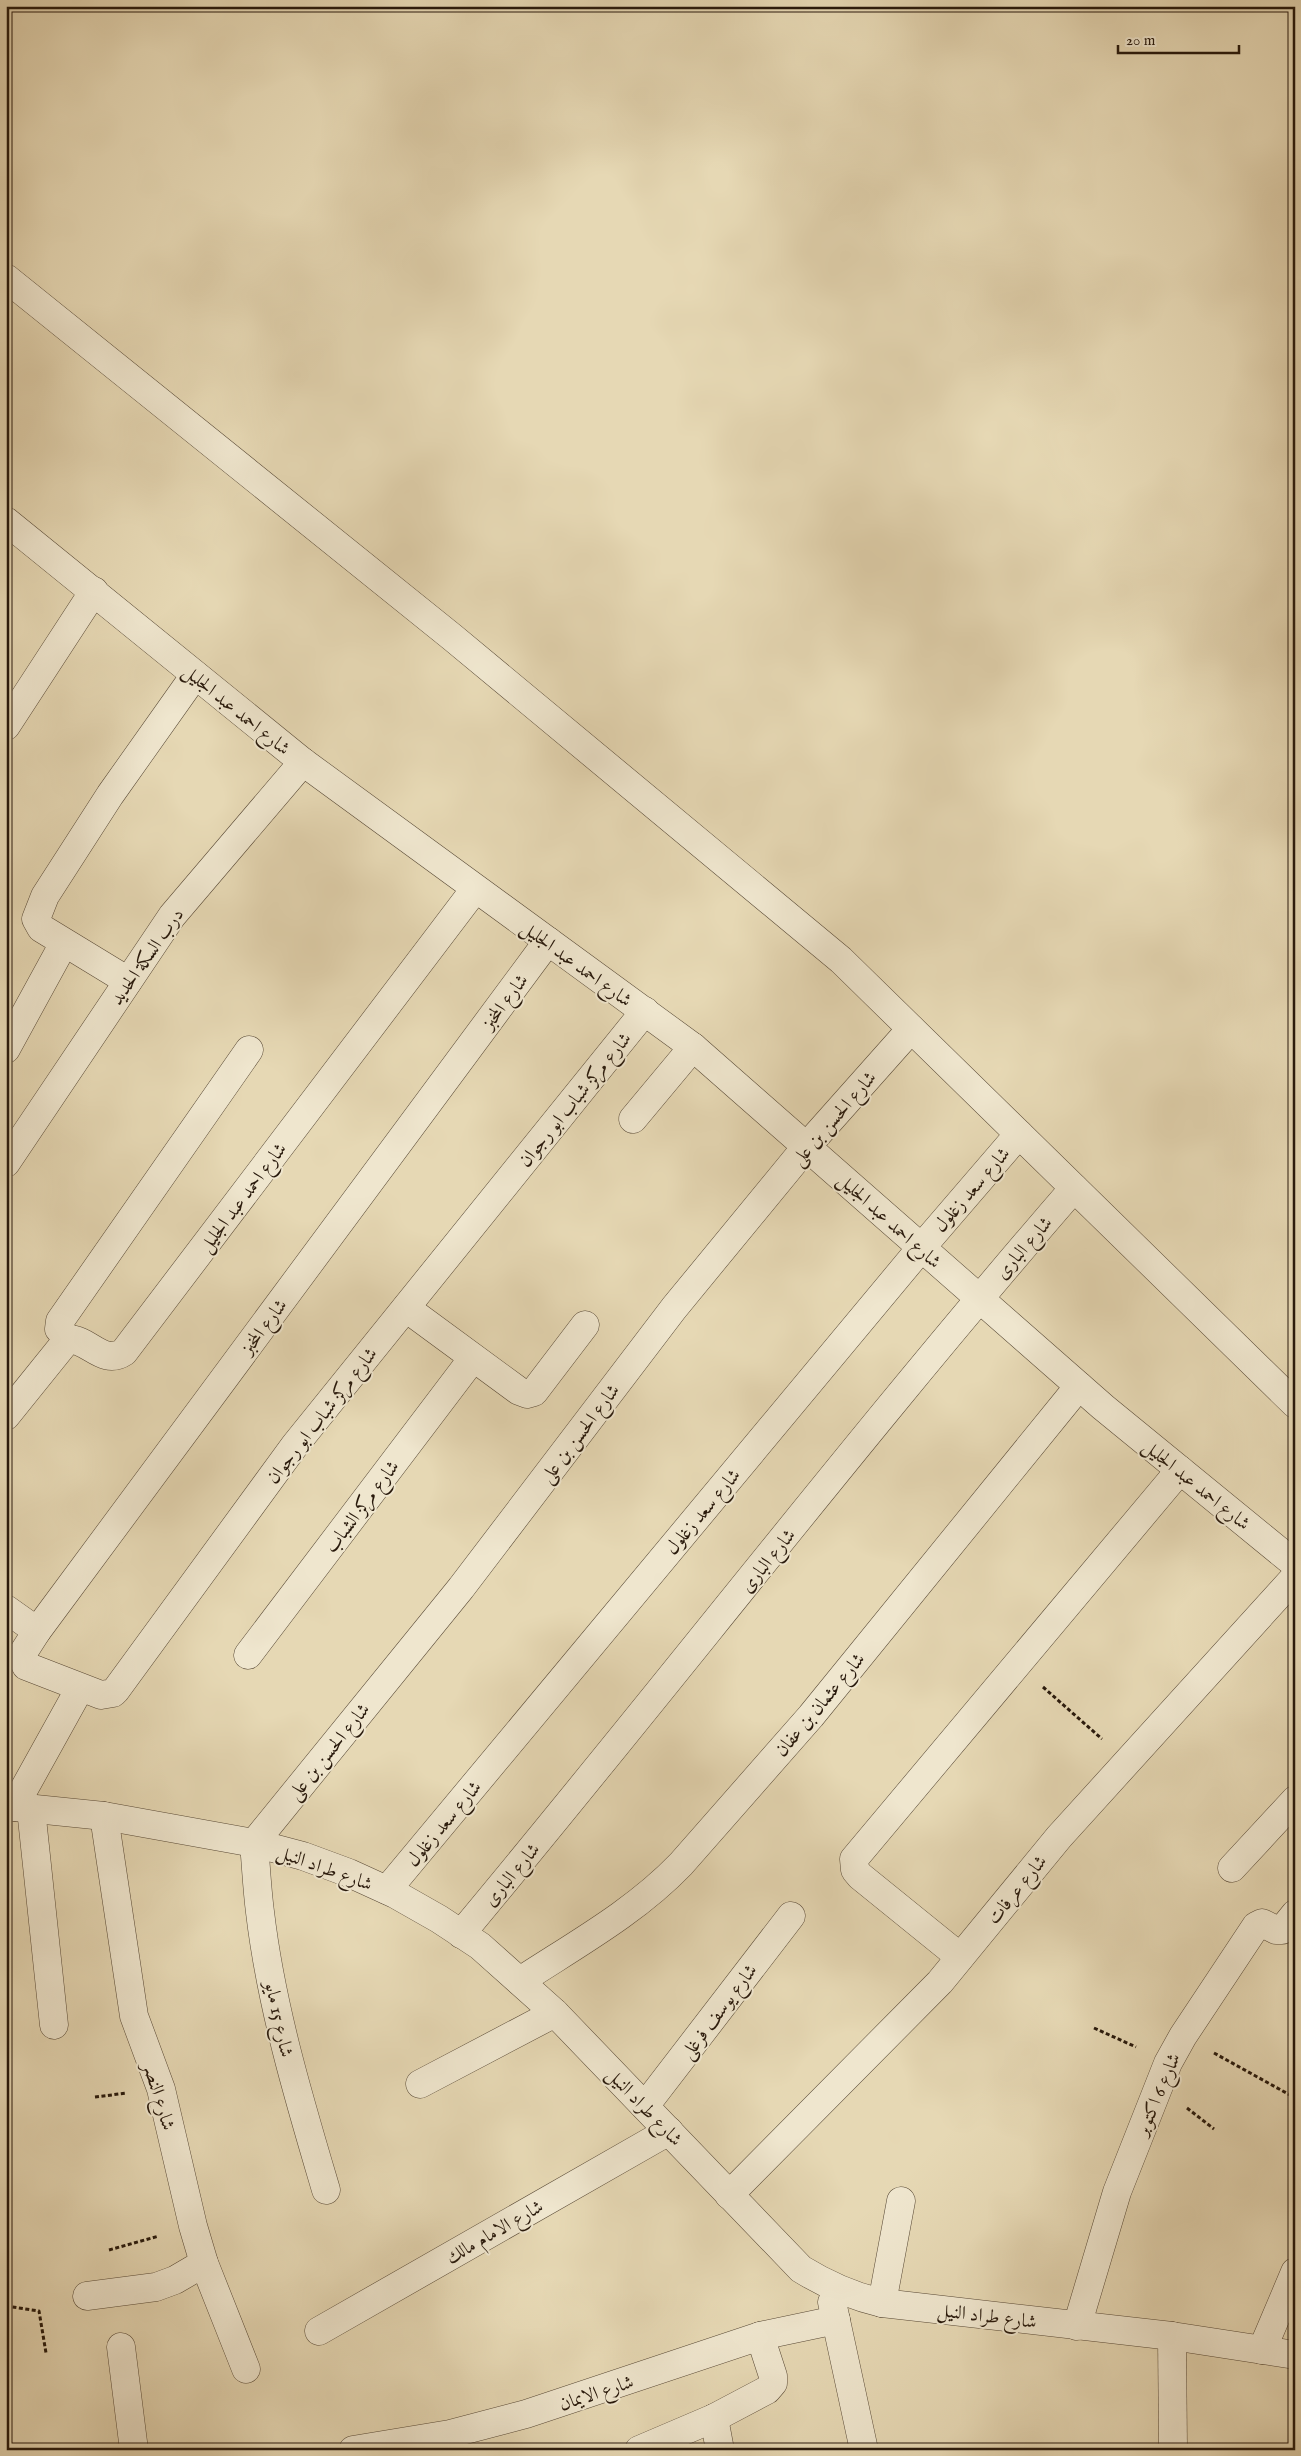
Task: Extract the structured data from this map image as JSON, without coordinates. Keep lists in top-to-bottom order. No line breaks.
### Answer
{"streets":{"street":["شارع احمد عبد الجليل","درب السكة الحديد","شارع المخبز","شارع مركز شباب ابو رجوان","شارع الحسن بن على","شارع سعد زغلول","شارع البارى","شارع مركز الشباب","شارع عثمان بن عفان","شارع طراد النيل","شارع عرفات","شارع يوسف فرغلى","شارع 15 مايو","شارع 6 اكتوبر","شارع النصر","شارع الامام مالك","شارع الايمان"]},"crossings":[["شارع احمد عبد الجليل","درب السكة الحديد"],["شارع احمد عبد الجليل","شارع المخبز"],["شارع احمد عبد الجليل","شارع مركز شباب ابو رجوان"],["شارع احمد عبد الجليل","شارع الحسن بن على"],["شارع احمد عبد الجليل","شارع سعد زغلول"],["شارع احمد عبد الجليل","شارع البارى"],["شارع احمد عبد الجليل","شارع عثمان بن عفان"],["شارع المخبز","شارع مركز شباب ابو رجوان"],["شارع الحسن بن على","شارع طراد النيل"],["شارع الحسن بن على","شارع 15 مايو"],["شارع سعد زغلول","شارع طراد النيل"],["شارع البارى","شارع طراد النيل"],["شارع عثمان بن عفان","شارع طراد النيل"],["شارع طراد النيل","شارع عرفات"],["شارع طراد النيل","شارع يوسف فرغلى"],["شارع طراد النيل","شارع 15 مايو"],["شارع طراد النيل","شارع 6 اكتوبر"],["شارع طراد النيل","شارع النصر"],["شارع طراد النيل","شارع الامام مالك"]],"scale_bar":"20 m"}
